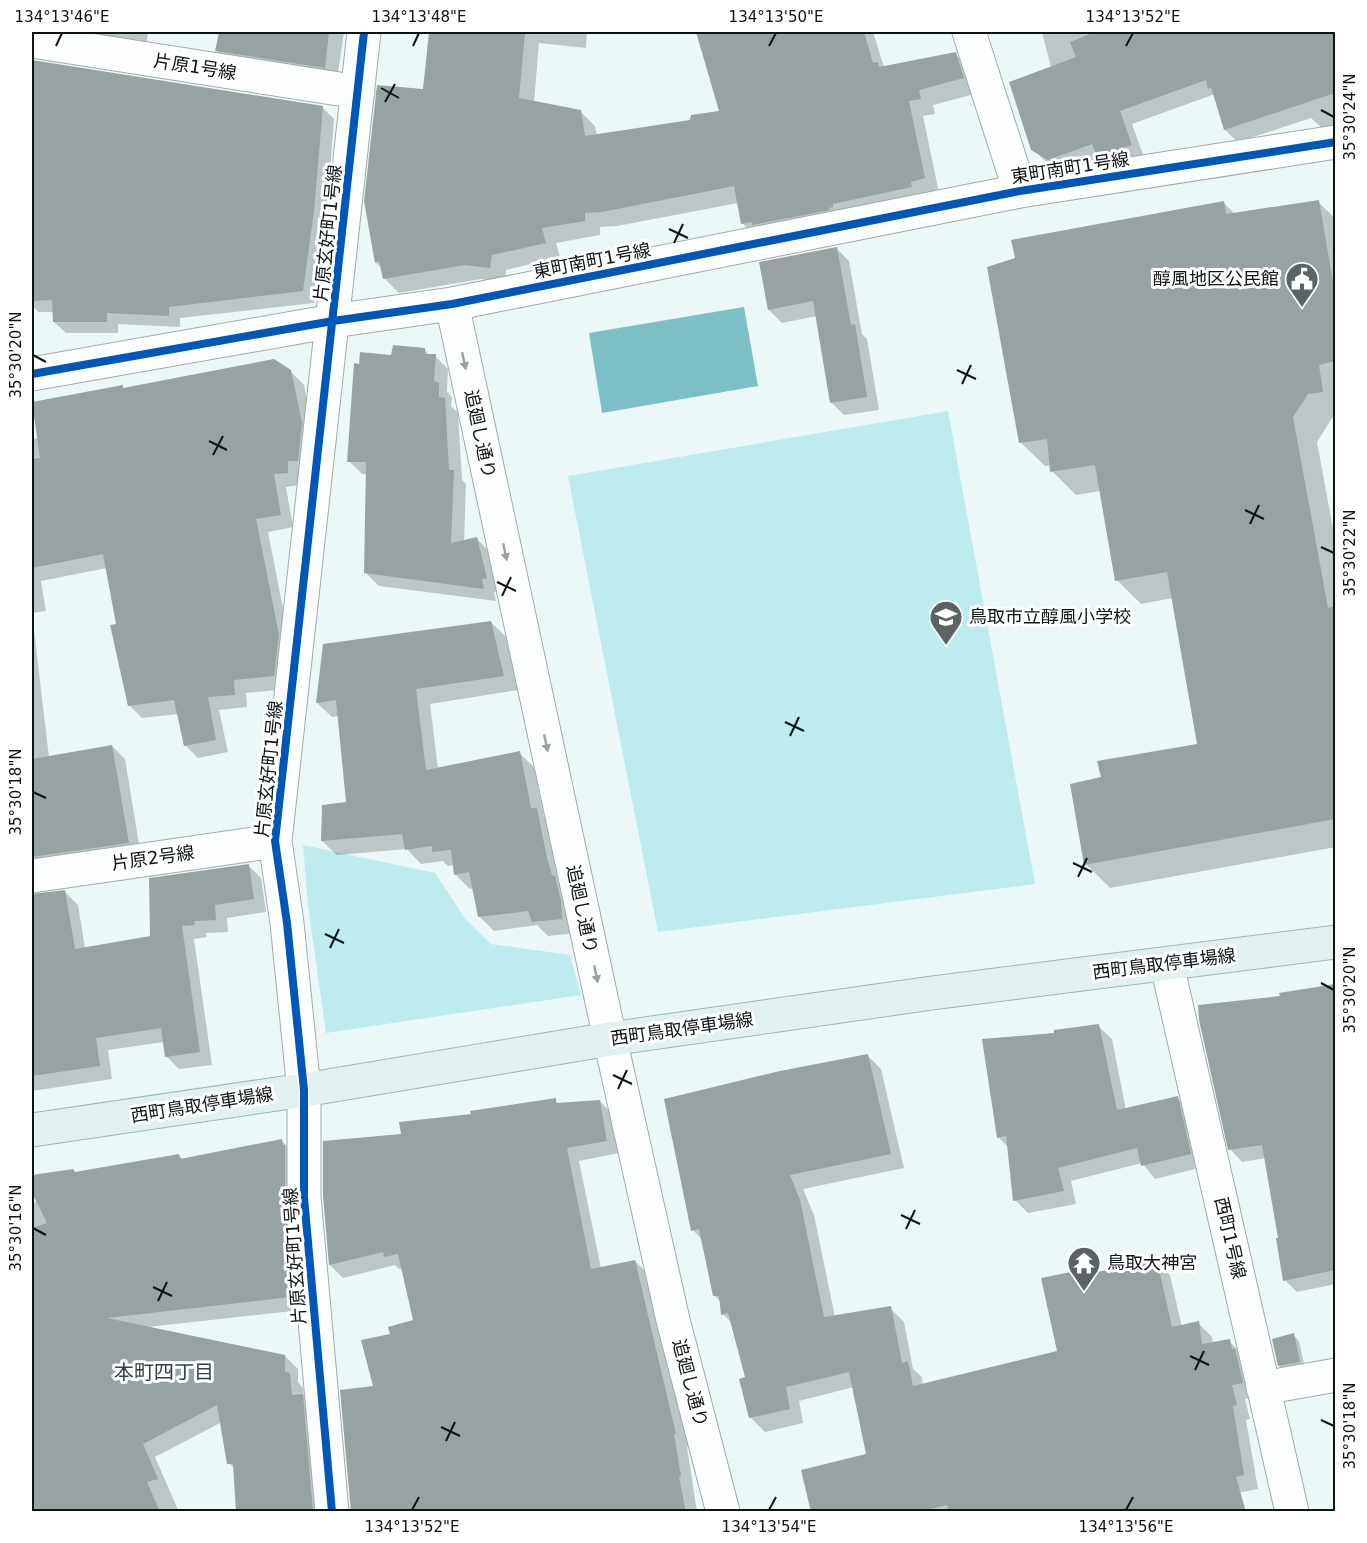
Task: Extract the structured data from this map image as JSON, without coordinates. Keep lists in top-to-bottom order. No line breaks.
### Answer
{"streets":{"main road":["西町鳥取停車場線"],"street":["片原1号線","東町南町1号線","片原玄好町1号線","追廻し通り","片原2号線","西町1号線"]},"crossings":[["片原1号線","片原玄好町1号線"],["東町南町1号線","片原玄好町1号線"],["東町南町1号線","追廻し通り"],["片原玄好町1号線","片原2号線"],["片原玄好町1号線","西町鳥取停車場線"],["追廻し通り","西町鳥取停車場線"],["西町鳥取停車場線","西町1号線"]],"one_way":["追廻し通り"],"districts":["本町四丁目"],"places":{"public building":["醇風地区公民館"],"school or university":["鳥取市立醇風小学校"],"temple":["鳥取大神宮"]},"coordinates":["134°13'46\"E","134°13'48\"E","134°13'50\"E","134°13'52\"E","35°30'24\"N","35°30'20\"N","35°30'22\"N","35°30'18\"N","35°30'16\"N","134°13'54\"E","134°13'56\"E"]}
